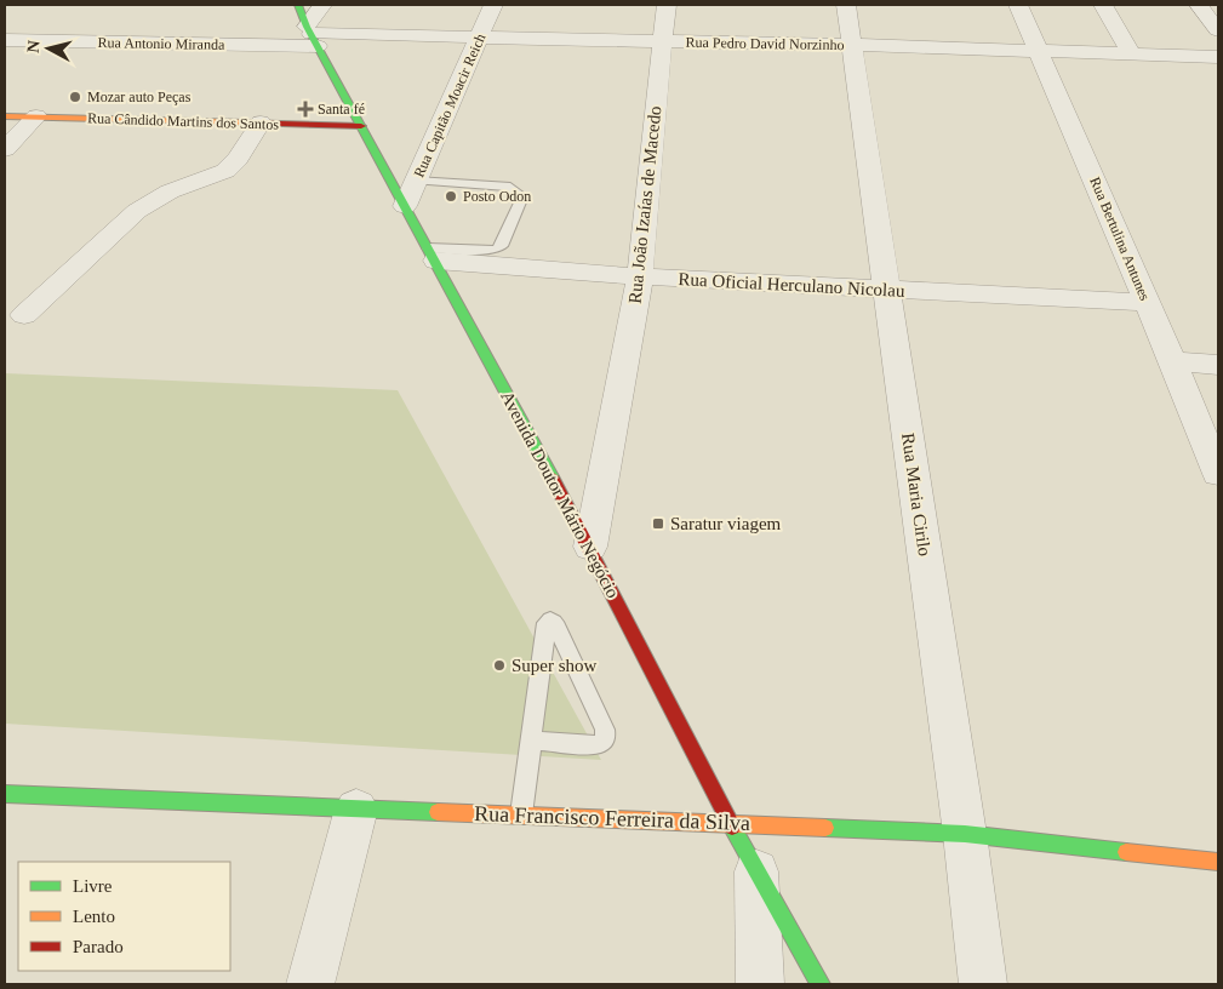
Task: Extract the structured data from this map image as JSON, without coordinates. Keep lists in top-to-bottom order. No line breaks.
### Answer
{"streets":{"main road":["Rua Cândido Martins dos Santos","Avenida Doutor Mário Negócio","Rua Francisco Ferreira da Silva"],"street":["Rua Antonio Miranda","Rua Pedro David Norzinho","Rua Capitão Moacir Reich","Rua João Izaías de Macedo","Rua Bertulina Antunes","Rua Oficial Herculano Nicolau","Rua Maria Cirilo"]},"crossings":[["Rua Antonio Miranda","Rua Pedro David Norzinho"],["Rua Antonio Miranda","Avenida Doutor Mário Negócio"],["Rua Pedro David Norzinho","Rua Capitão Moacir Reich"],["Rua Pedro David Norzinho","Rua João Izaías de Macedo"],["Rua Pedro David Norzinho","Rua Bertulina Antunes"],["Rua Pedro David Norzinho","Avenida Doutor Mário Negócio"],["Rua Pedro David Norzinho","Rua Maria Cirilo"],["Rua Capitão Moacir Reich","Avenida Doutor Mário Negócio"],["Rua Cândido Martins dos Santos","Avenida Doutor Mário Negócio"],["Rua João Izaías de Macedo","Rua Oficial Herculano Nicolau"],["Rua João Izaías de Macedo","Avenida Doutor Mário Negócio"],["Rua Bertulina Antunes","Rua Oficial Herculano Nicolau"],["Rua Oficial Herculano Nicolau","Avenida Doutor Mário Negócio"],["Rua Oficial Herculano Nicolau","Rua Maria Cirilo"],["Avenida Doutor Mário Negócio","Rua Francisco Ferreira da Silva"],["Rua Maria Cirilo","Rua Francisco Ferreira da Silva"]],"places":{"other":["Mozar auto Peças","Posto Odon","Super show"],"health":["Santa fé"],"transit":["Saratur viagem"]},"legend":["Livre","Lento","Parado"],"north":"left"}
